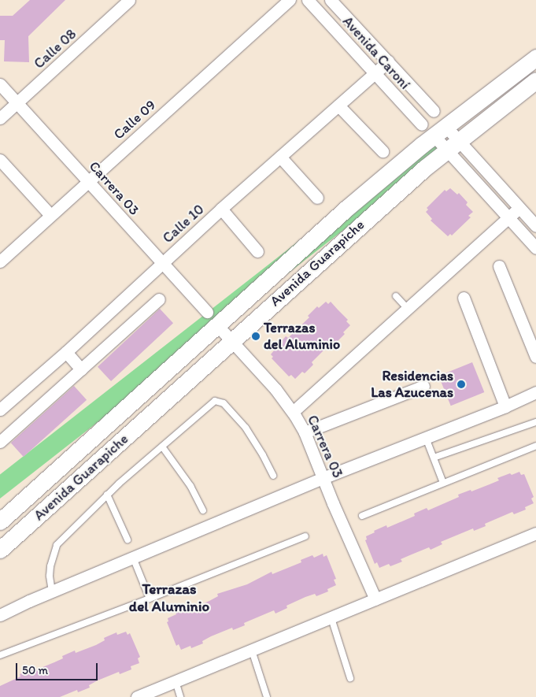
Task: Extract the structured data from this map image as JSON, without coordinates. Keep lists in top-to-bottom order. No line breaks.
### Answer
{"streets":{"street":["Calle 08","Avenida Caroní","Calle 09","Carrera 03","Calle 10","Avenida Guarapiche"]},"crossings":[["Calle 08","Carrera 03"],["Avenida Caroní","Calle 10"],["Avenida Caroní","Avenida Guarapiche"],["Calle 09","Carrera 03"],["Carrera 03","Calle 10"],["Carrera 03","Avenida Guarapiche"]],"districts":["Terrazas del Aluminio"],"places":["Terrazas del Aluminio","Residencias Las Azucenas"],"scale_bar":"50 m"}
